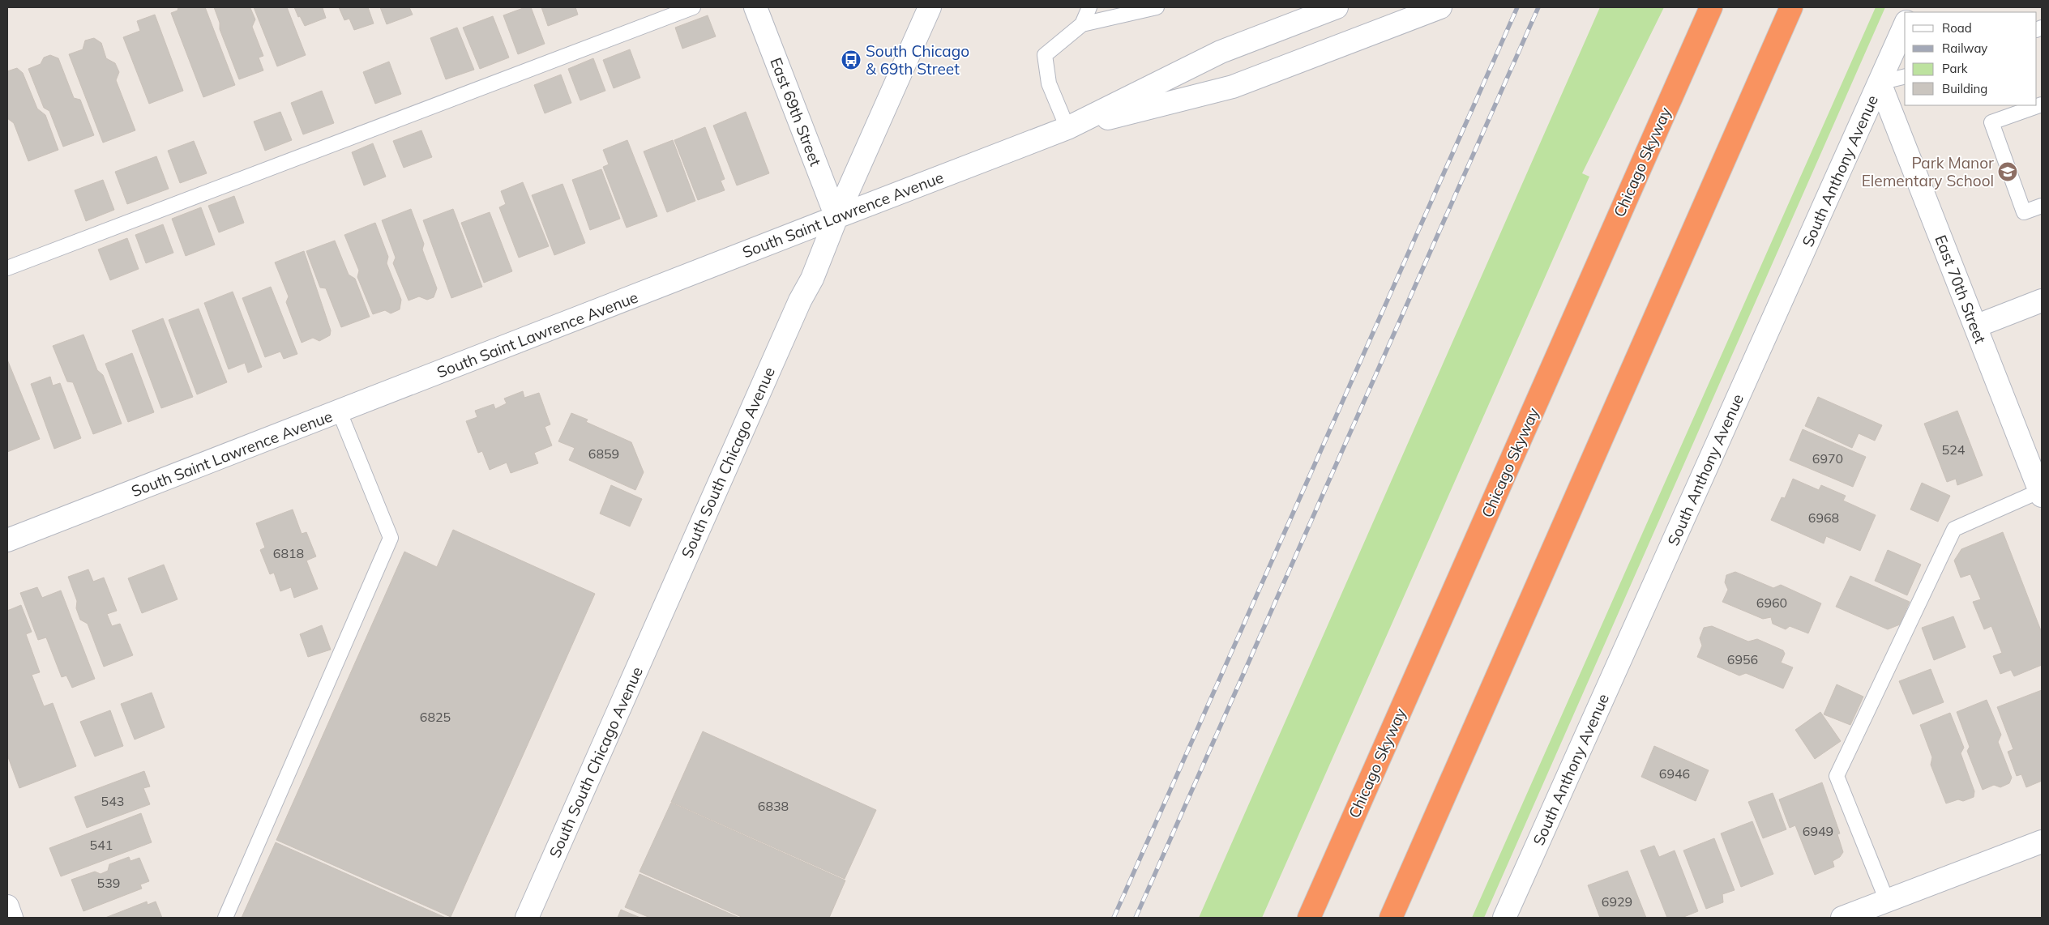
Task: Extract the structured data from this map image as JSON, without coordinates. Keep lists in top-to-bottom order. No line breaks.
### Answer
{"streets":{"highway":["Chicago Skyway"],"street":["East 69th Street","South Anthony Avenue","South Saint Lawrence Avenue","East 70th Street","South South Chicago Avenue"]},"crossings":[["East 69th Street","South Saint Lawrence Avenue"],["East 69th Street","South South Chicago Avenue"],["South Anthony Avenue","East 70th Street"],["South Saint Lawrence Avenue","South South Chicago Avenue"]],"places":{"bus stop":["South Chicago & 69th Street"],"school or university":["Park Manor Elementary School"]},"house_numbers":["524","6859","6970","6968","6818","6960","6956","6825","6946","543","6838","6949","541","539","6929"],"legend":["Road","Railway","Park","Building"]}
